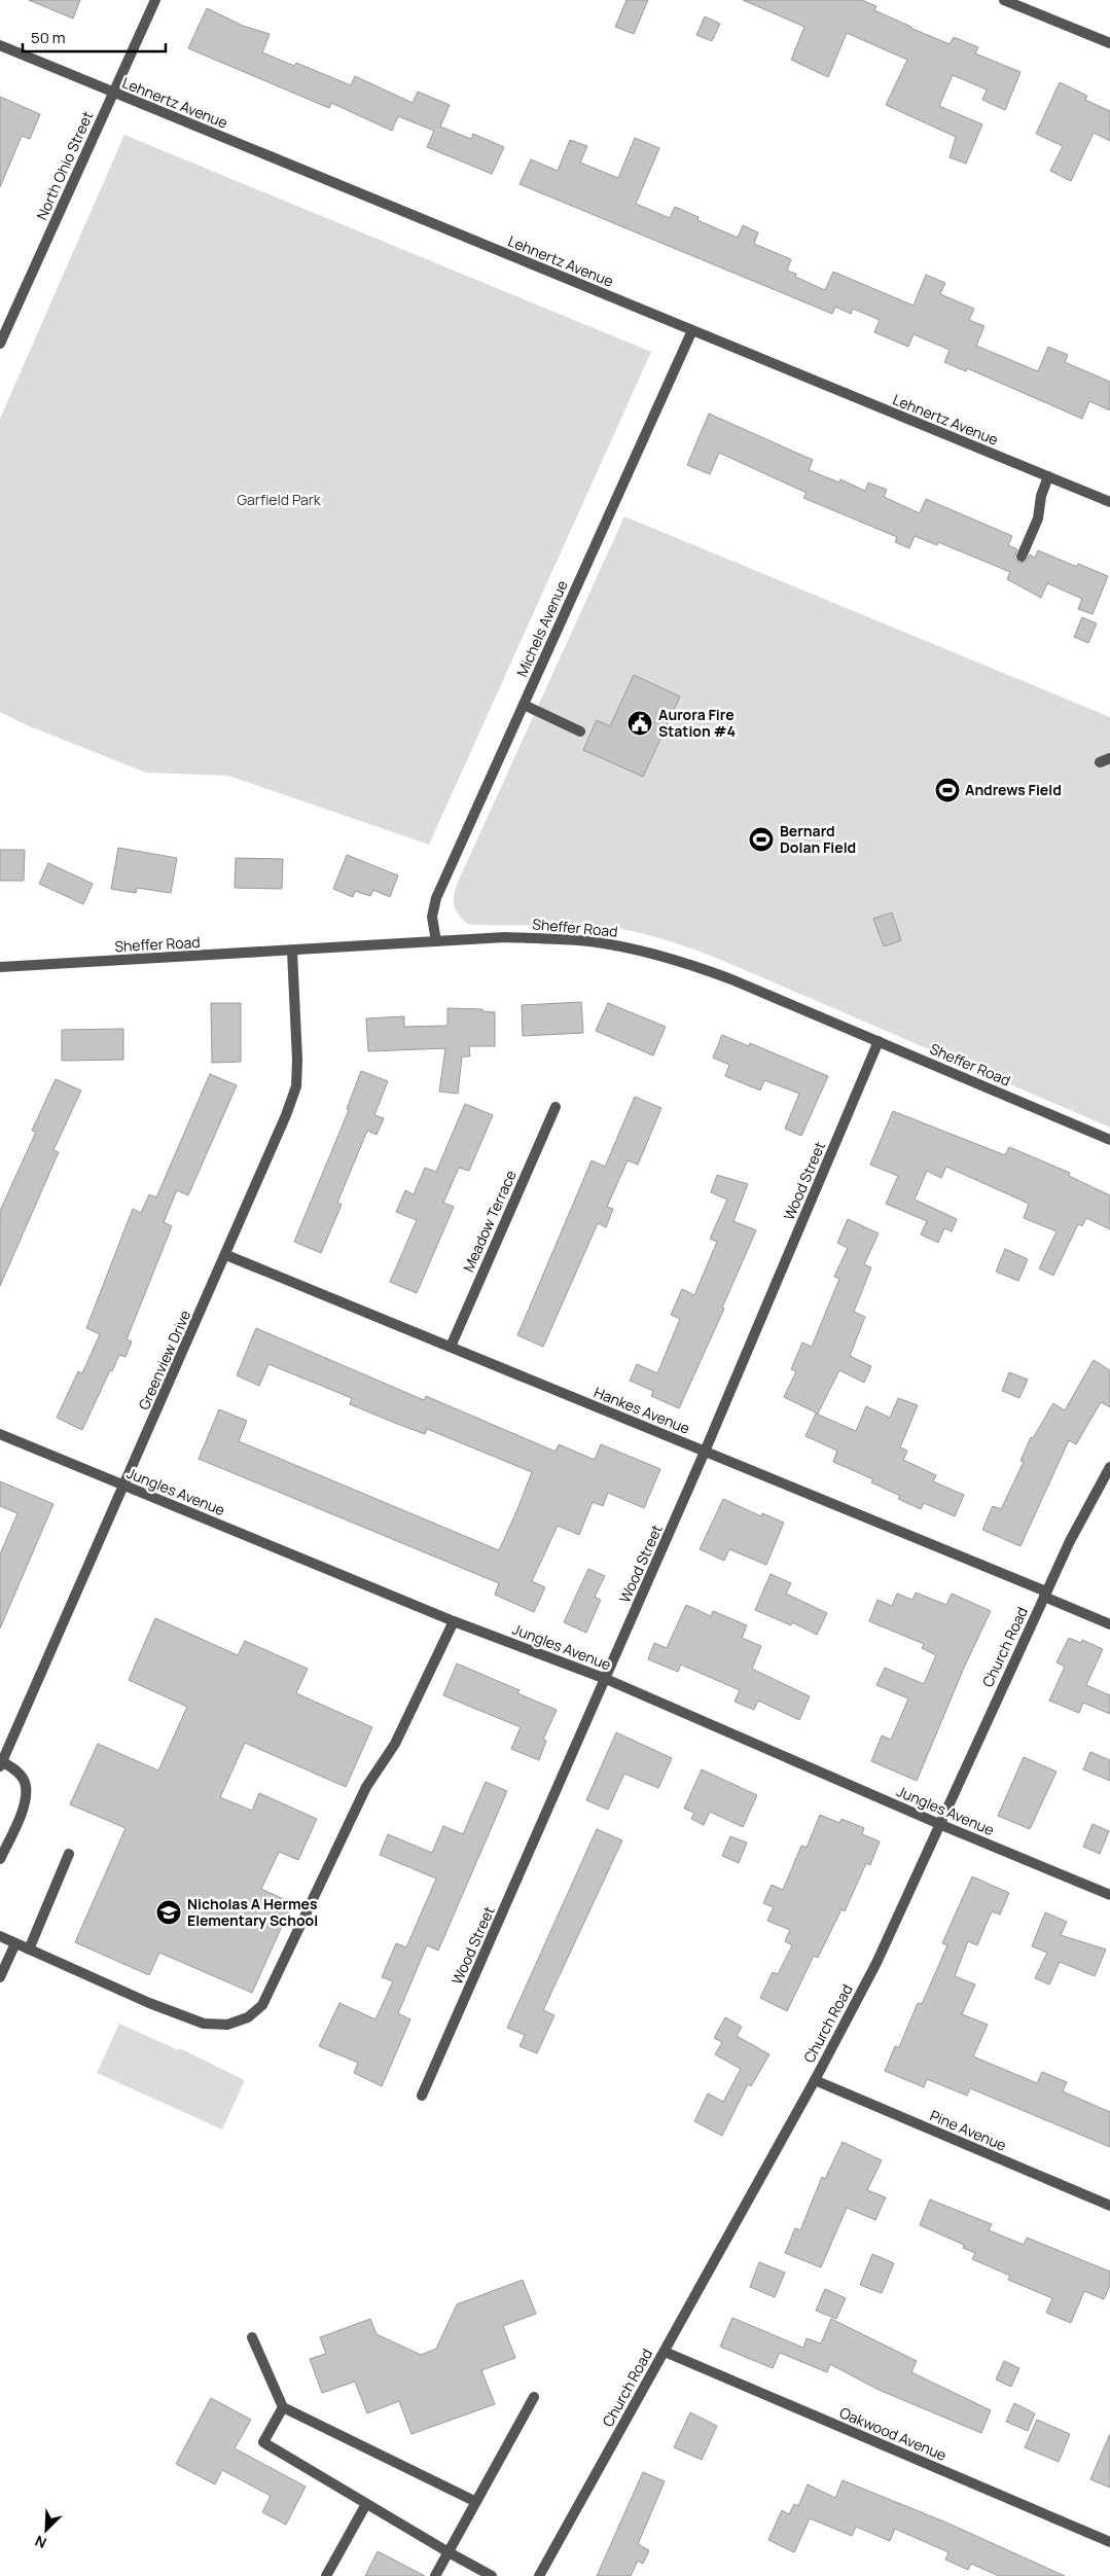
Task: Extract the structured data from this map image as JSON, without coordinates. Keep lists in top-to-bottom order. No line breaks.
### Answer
{"streets":{"street":["Lehnertz Avenue","North Ohio Street","Michels Avenue","Sheffer Road","Wood Street","Meadow Terrace","Greenview Drive","Hankes Avenue","Jungles Avenue","Church Road","Pine Avenue","Oakwood Avenue"]},"crossings":[["Lehnertz Avenue","North Ohio Street"],["Lehnertz Avenue","Michels Avenue"],["Michels Avenue","Sheffer Road"],["Sheffer Road","Wood Street"],["Sheffer Road","Greenview Drive"],["Wood Street","Hankes Avenue"],["Wood Street","Jungles Avenue"],["Meadow Terrace","Hankes Avenue"],["Greenview Drive","Hankes Avenue"],["Greenview Drive","Jungles Avenue"],["Hankes Avenue","Church Road"],["Jungles Avenue","Church Road"],["Church Road","Pine Avenue"],["Church Road","Oakwood Avenue"]],"parks":["Garfield Park"],"places":{"public building":["Aurora Fire Station #4"],"sports":["Andrews Field","Bernard Dolan Field"],"school or university":["Nicholas A Hermes Elementary School"]},"scale_bar":"50 m","north":"bottom left"}
